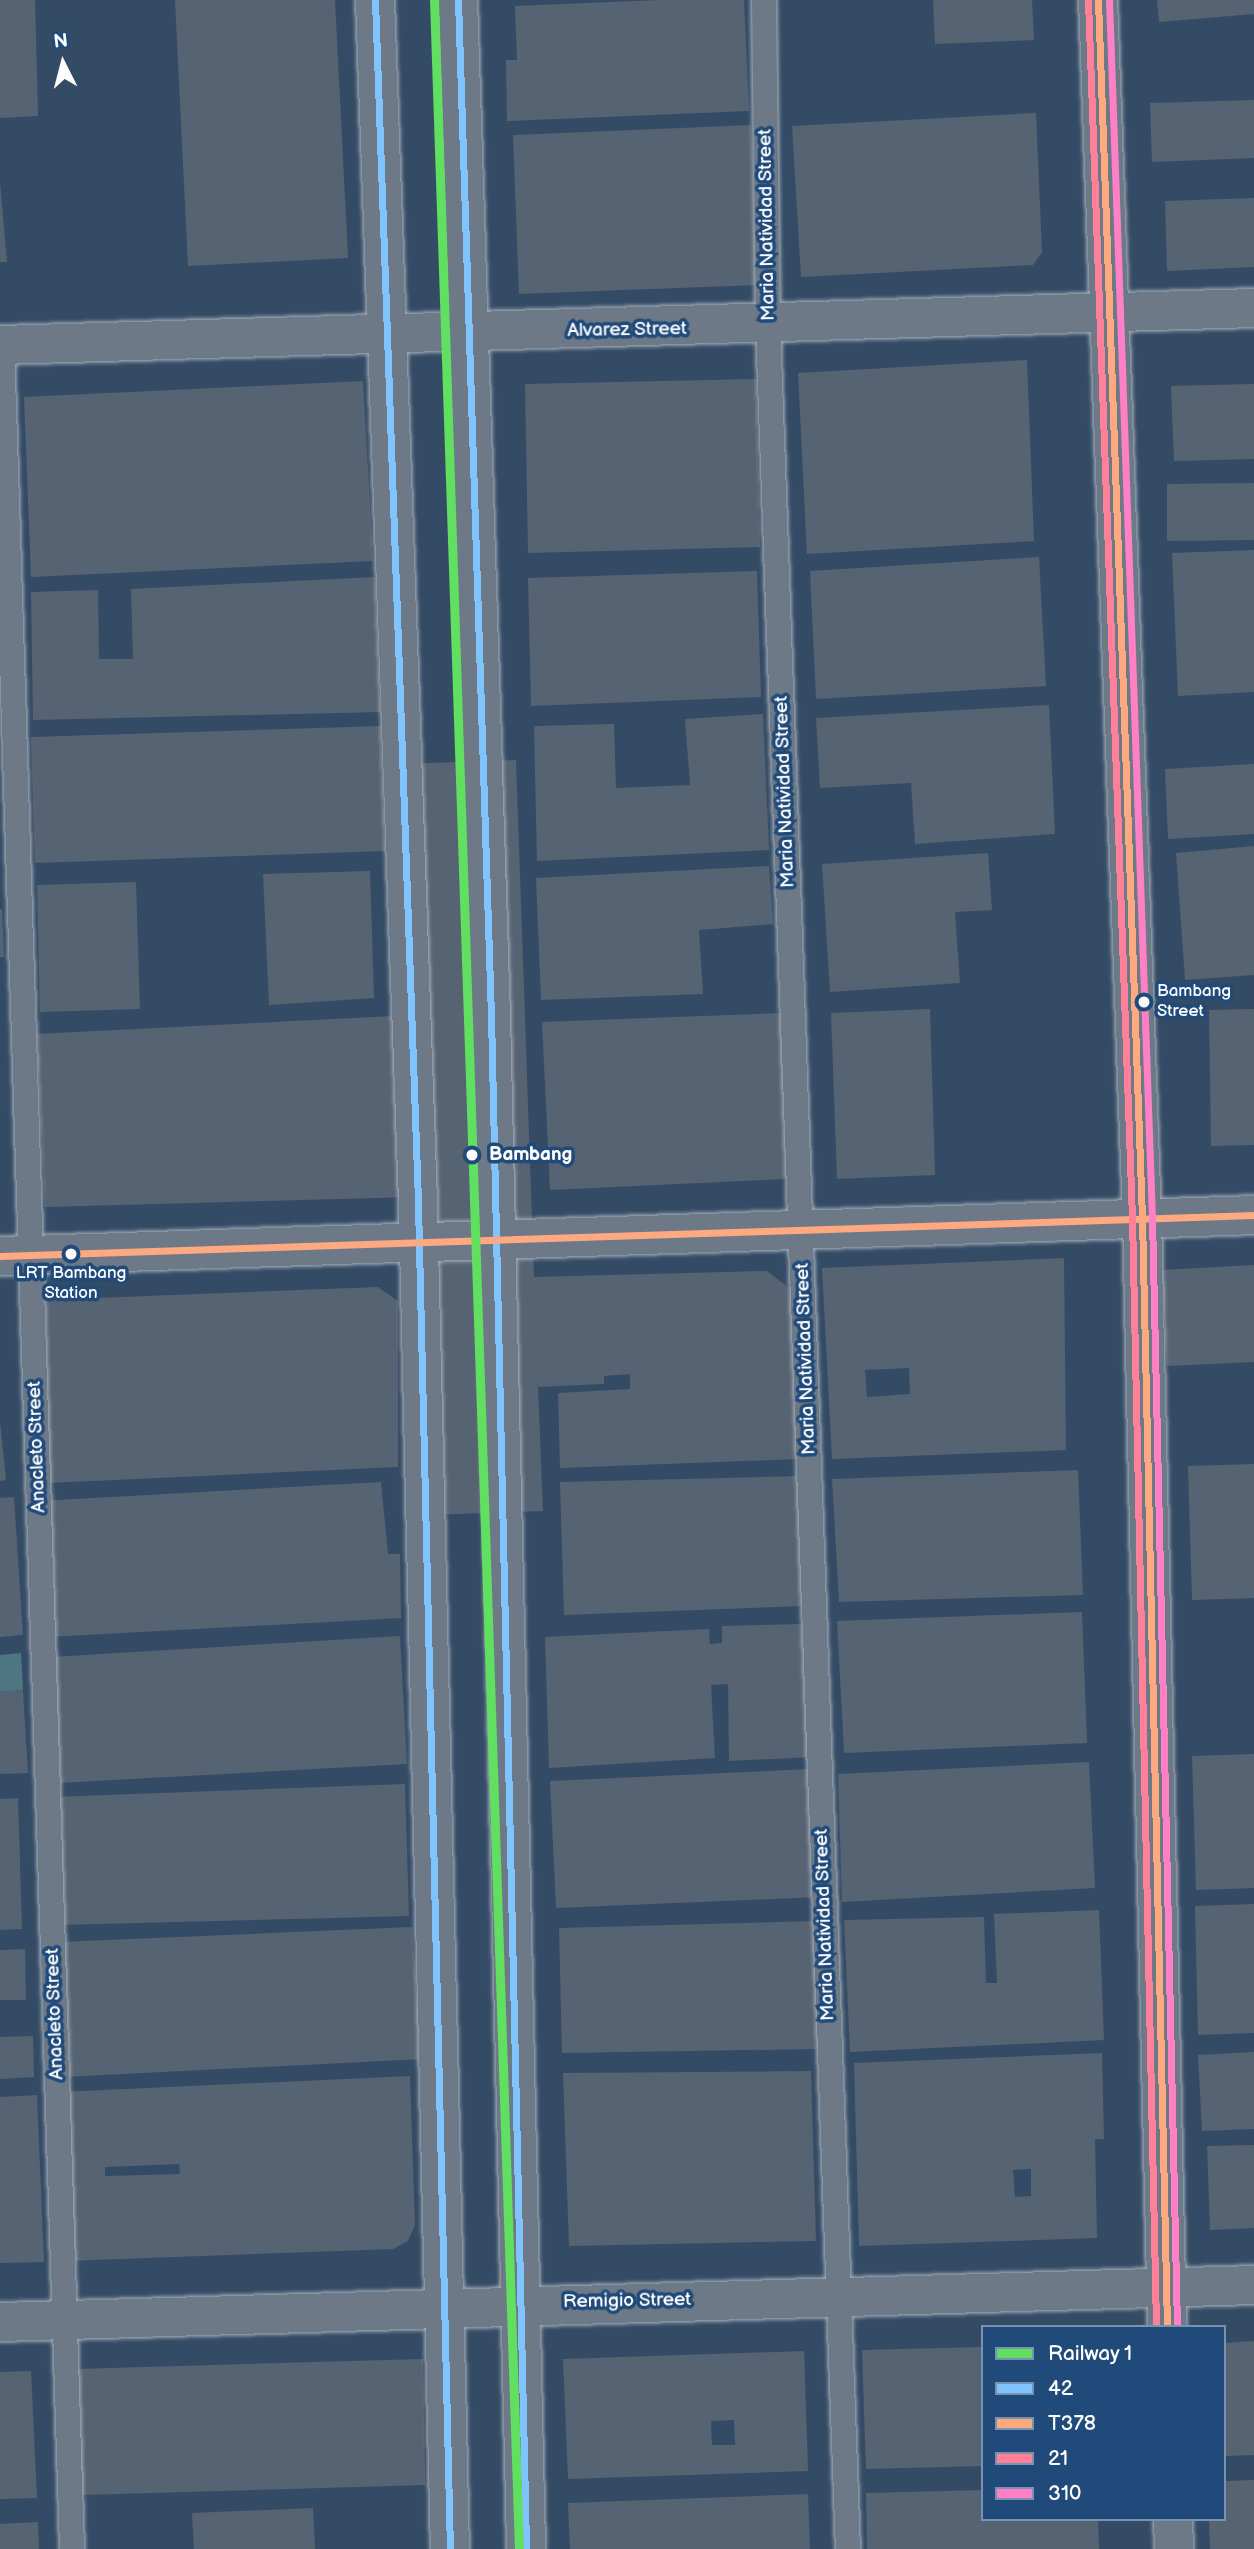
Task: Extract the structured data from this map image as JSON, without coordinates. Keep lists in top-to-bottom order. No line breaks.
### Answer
{"streets":{"street":["Alvarez Street","Remigio Street"],"lane":["Maria Natividad Street","Anacleto Street"]},"crossings":[["Maria Natividad Street","Alvarez Street"],["Maria Natividad Street","Remigio Street"],["Alvarez Street","Anacleto Street"],["Anacleto Street","Remigio Street"]],"places":["Bambang Street","Bambang","LRT Bambang Station"],"lines":["rail line 1","transit line 42","transit line T378","transit line 21","transit line 310"],"legend":["Railway 1","42","T378","21","310"],"north":"top"}
